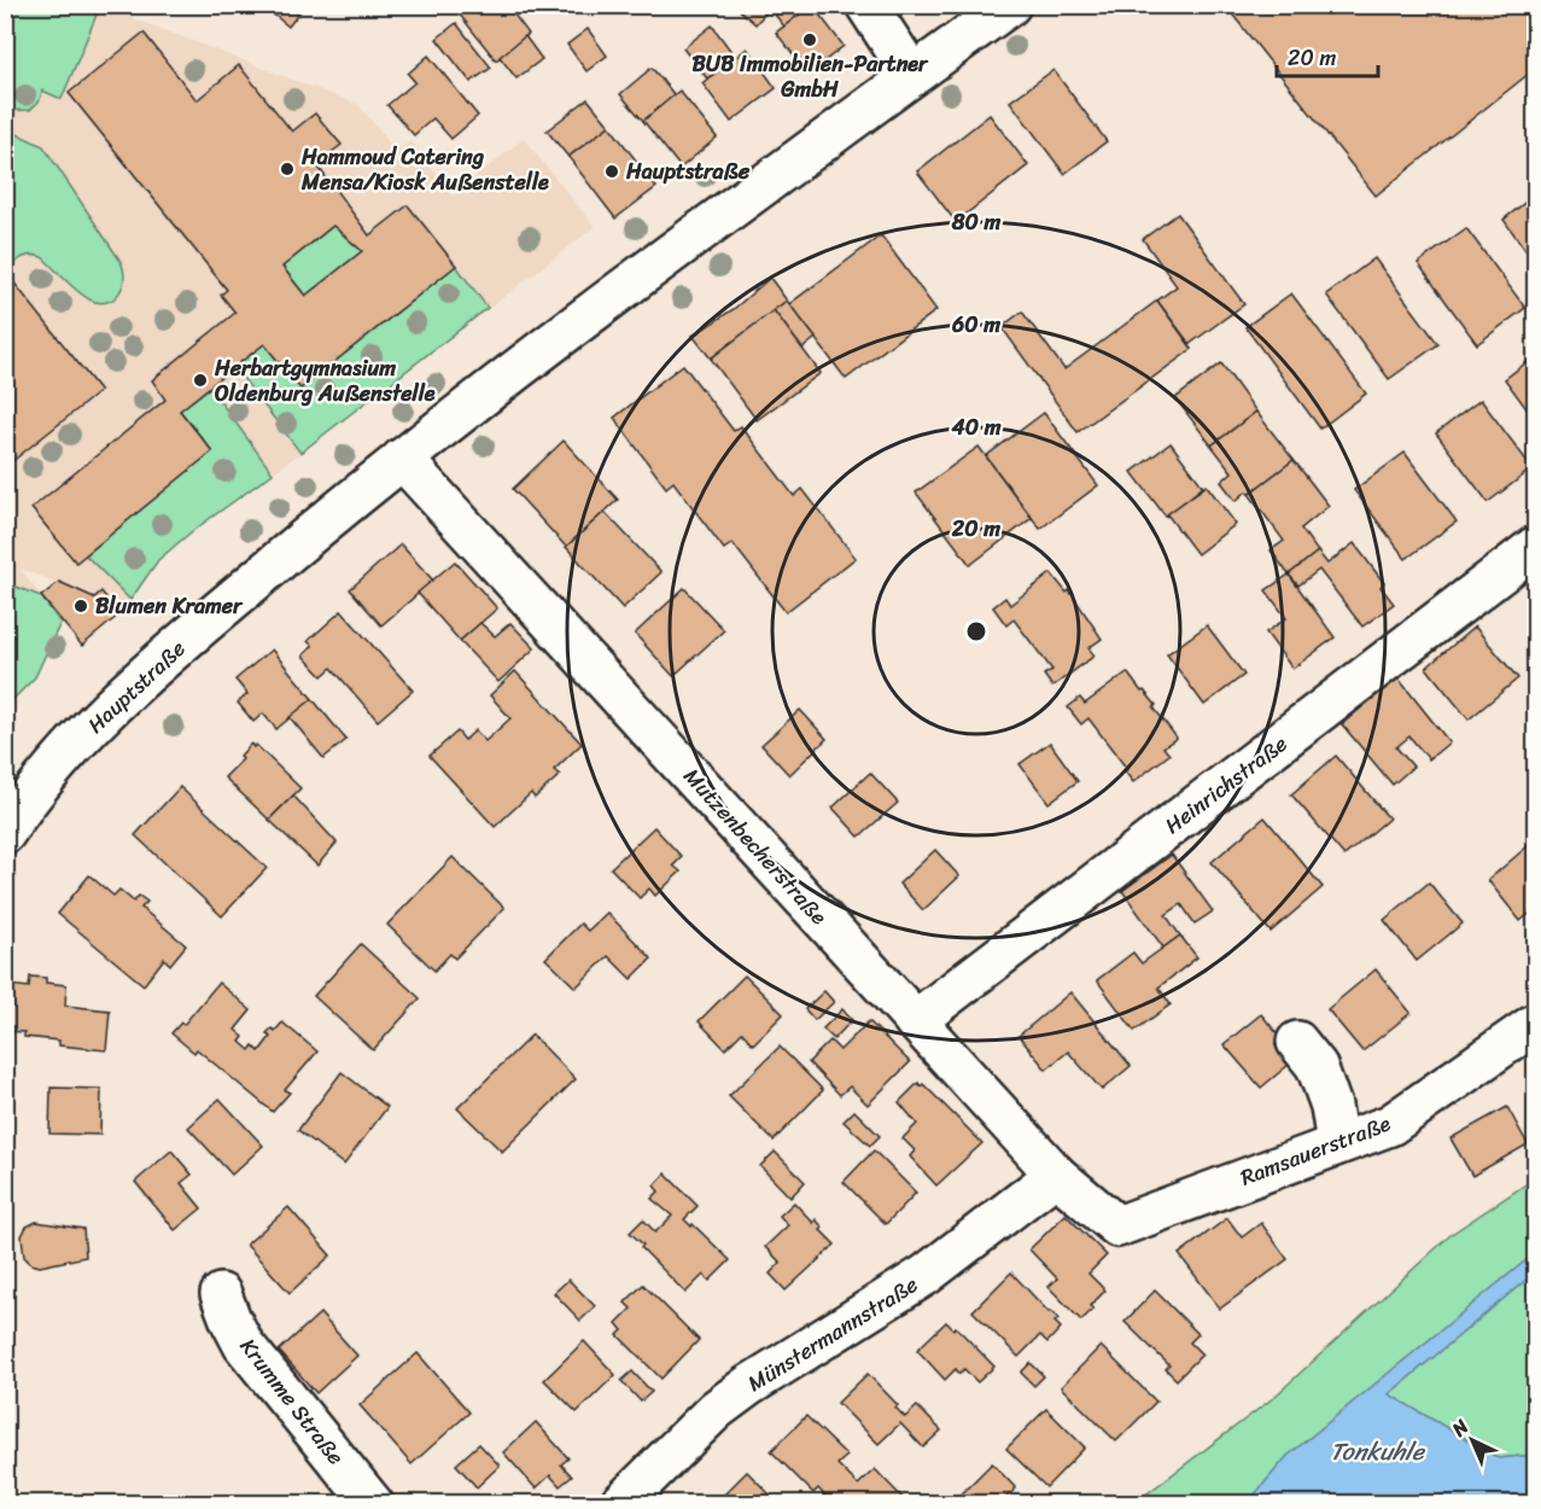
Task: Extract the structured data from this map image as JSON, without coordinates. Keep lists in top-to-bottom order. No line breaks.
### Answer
{"streets":{"street":["Hauptstraße","Heinrichstraße","Mutzenbecherstraße","Ramsauerstraße","Münstermannstraße","Krumme Straße"]},"crossings":[["Hauptstraße","Mutzenbecherstraße"],["Heinrichstraße","Mutzenbecherstraße"],["Mutzenbecherstraße","Ramsauerstraße"],["Mutzenbecherstraße","Münstermannstraße"]],"water":["Tonkuhle"],"places":["BUB Immobilien-Partner GmbH","Hammoud Catering Mensa/Kiosk Außenstelle","Hauptstraße","Herbartgymnasium Oldenburg Außenstelle","Blumen Kramer"],"scale_bar":"20 m","north":"top left","rings":["80 m","60 m","40 m","20 m"]}
